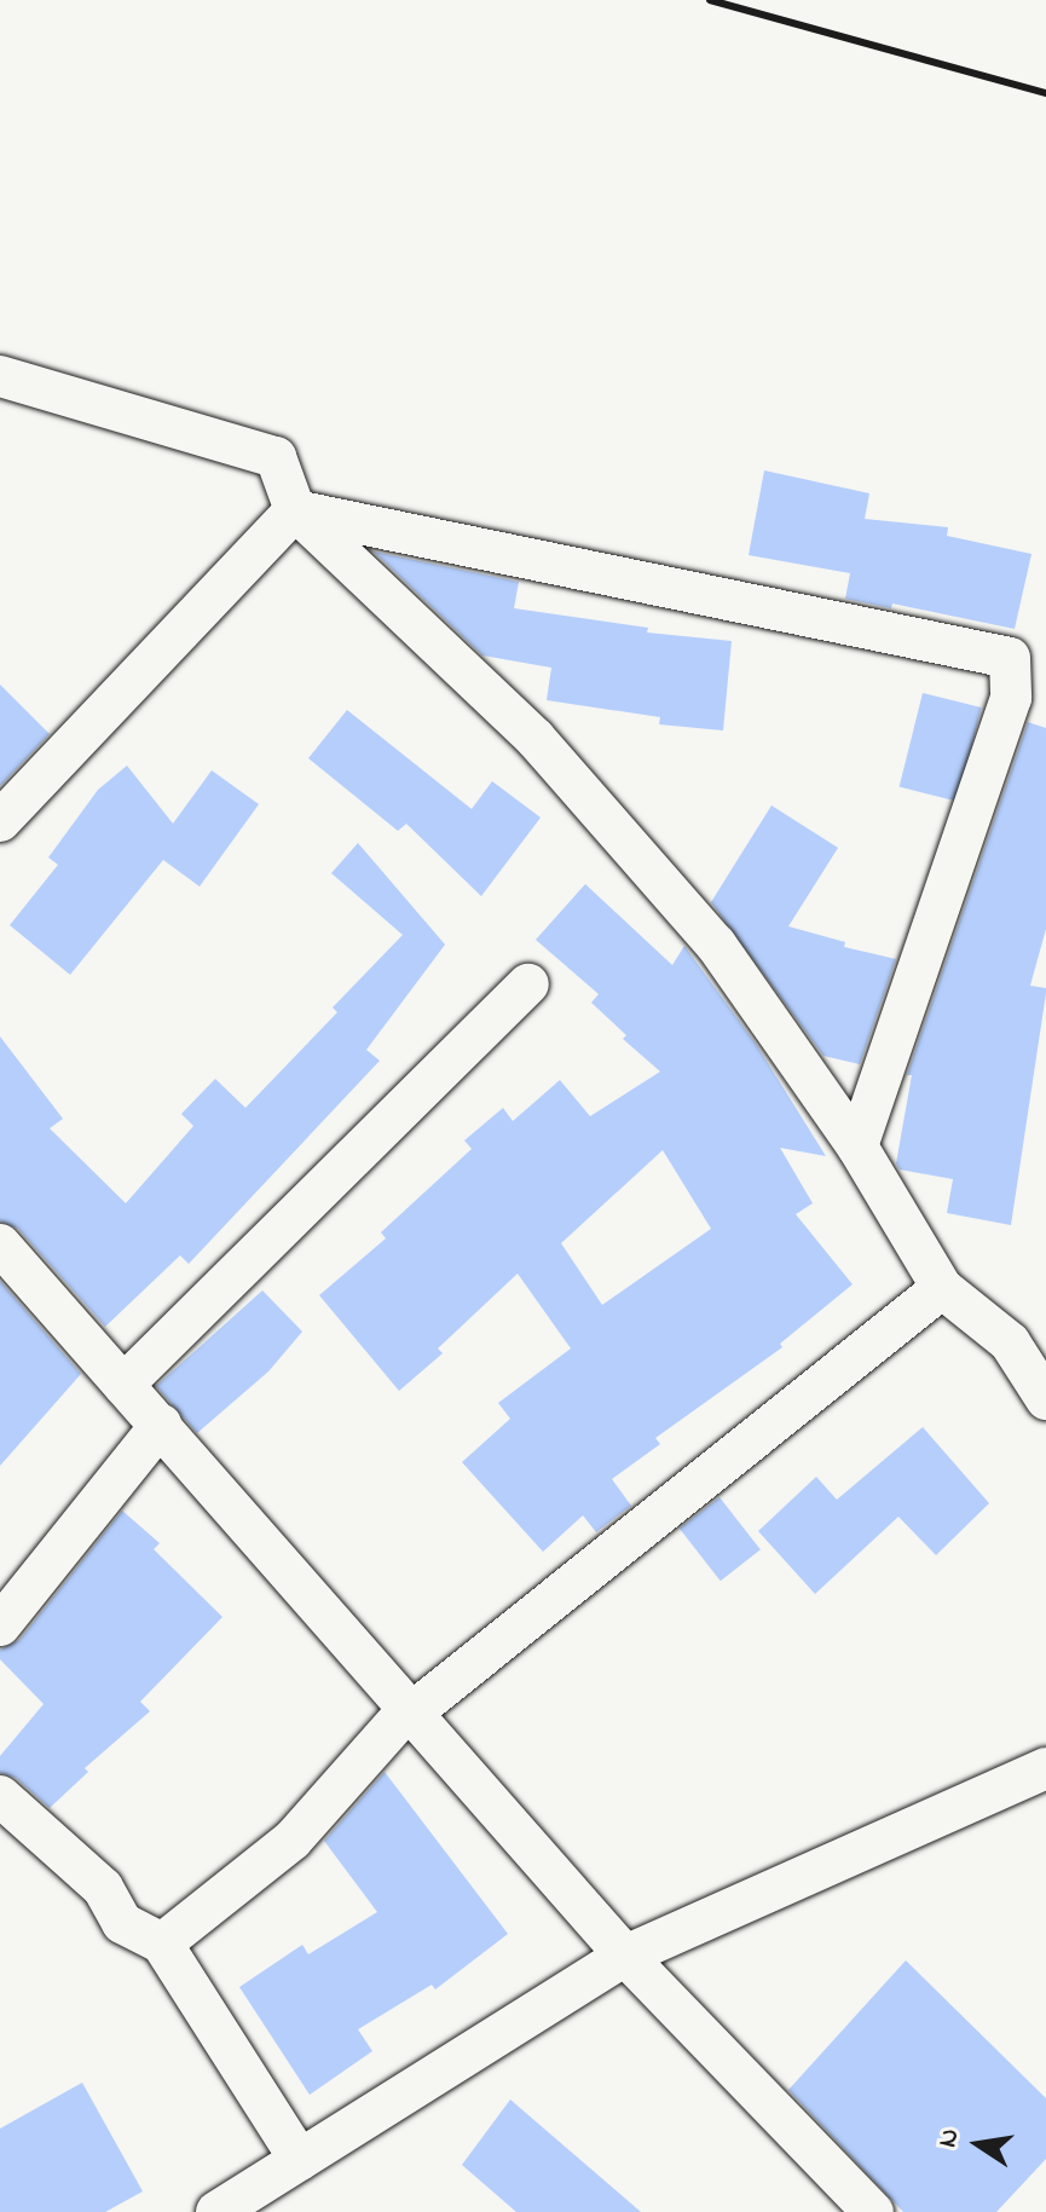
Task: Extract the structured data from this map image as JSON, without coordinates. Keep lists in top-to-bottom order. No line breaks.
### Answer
{"north":"left"}
